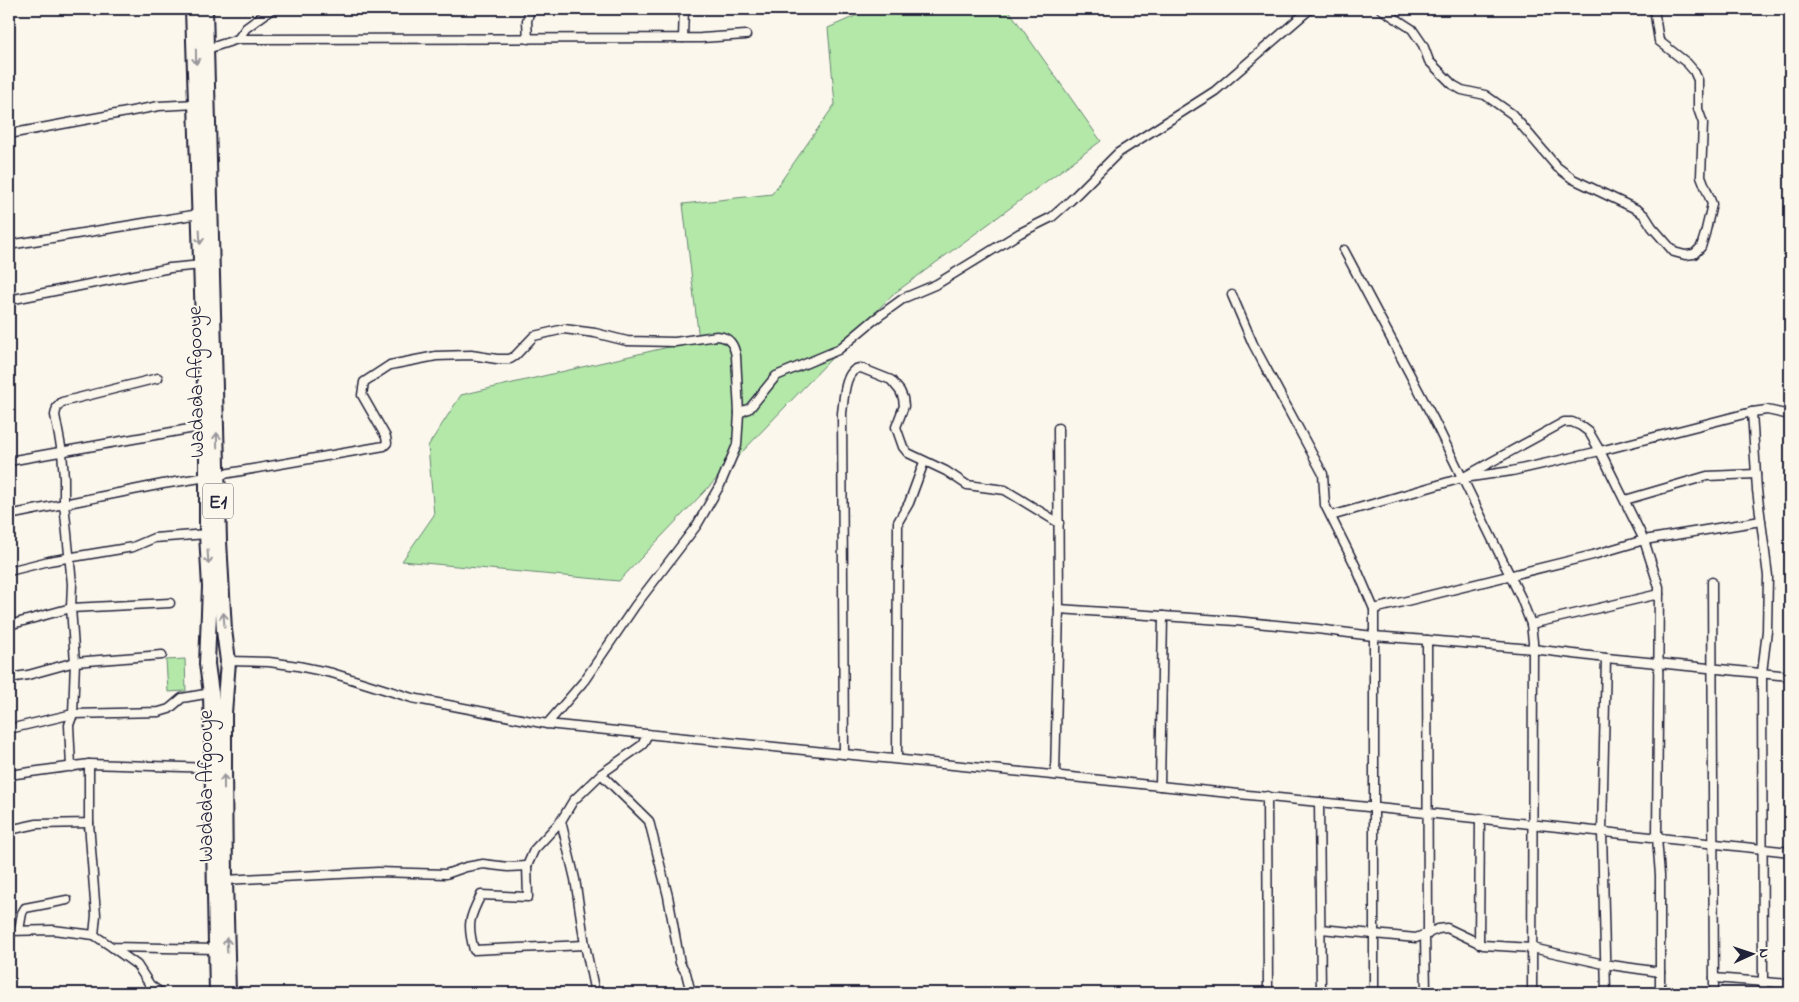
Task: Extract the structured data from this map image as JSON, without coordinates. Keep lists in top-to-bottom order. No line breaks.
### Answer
{"streets":{"highway":["Wadada Afgooye","E1"]},"north":"right"}
